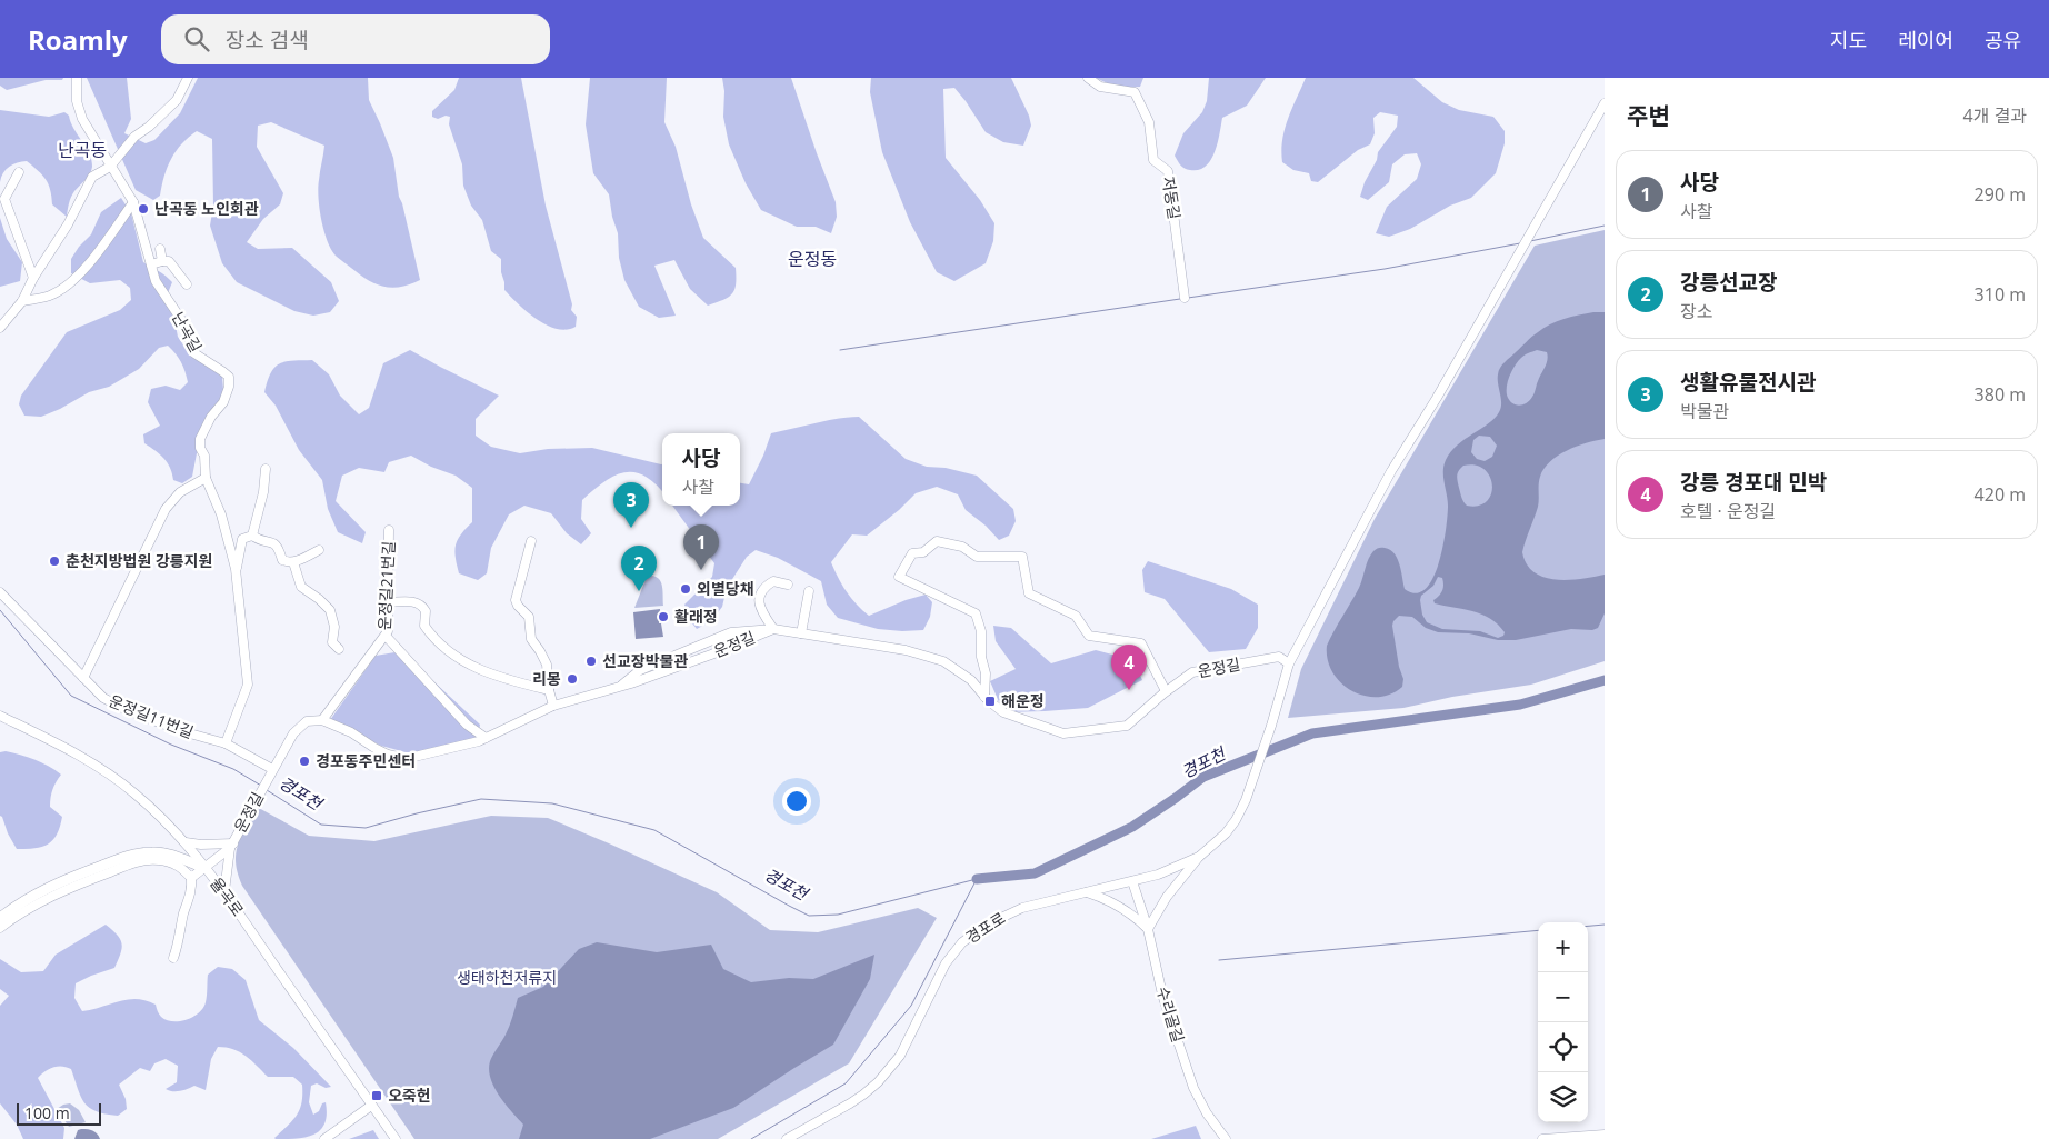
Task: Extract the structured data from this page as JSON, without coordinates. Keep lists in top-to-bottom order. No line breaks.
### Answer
{"streets":{"street":["저동길","난곡길","운정길21번길","운정길","운정길11번길","율곡로","경포로","수리골길"]},"crossings":[["난곡길","운정길11번길"],["운정길21번길","운정길"],["운정길","운정길11번길"],["운정길","율곡로"],["운정길","경포로"],["경포로","수리골길"]],"districts":["난곡동","운정동"],"water":["경포천"],"parks":["생태하천저류지"],"places":{"other":["난곡동 노인회관","춘천지방법원 강릉지원","외별당채","활래정","선교장박물관","리몽","경포동주민센터"],"transit":["해운정","오죽헌"]},"scale_bar":"100 m","page":{"header":"Roamly","search":"장소 검색","nav":["지도","레이어","공유"],"heading":["주변","4개 결과"],"list":[{"mark":"1","name":"사당","note":"사찰","value":"290 m"},{"mark":"2","name":"강릉선교장","note":"장소","value":"310 m"},{"mark":"3","name":"생활유물전시관","note":"박물관","value":"380 m"},{"mark":"4","name":"강릉 경포대 민박","note":"호텔 · 운정길","value":"420 m"}],"popup":["사당","사찰"],"pins":["3","1","2","4"],"map_buttons":["+","−"],"scale":"100 m"}}
